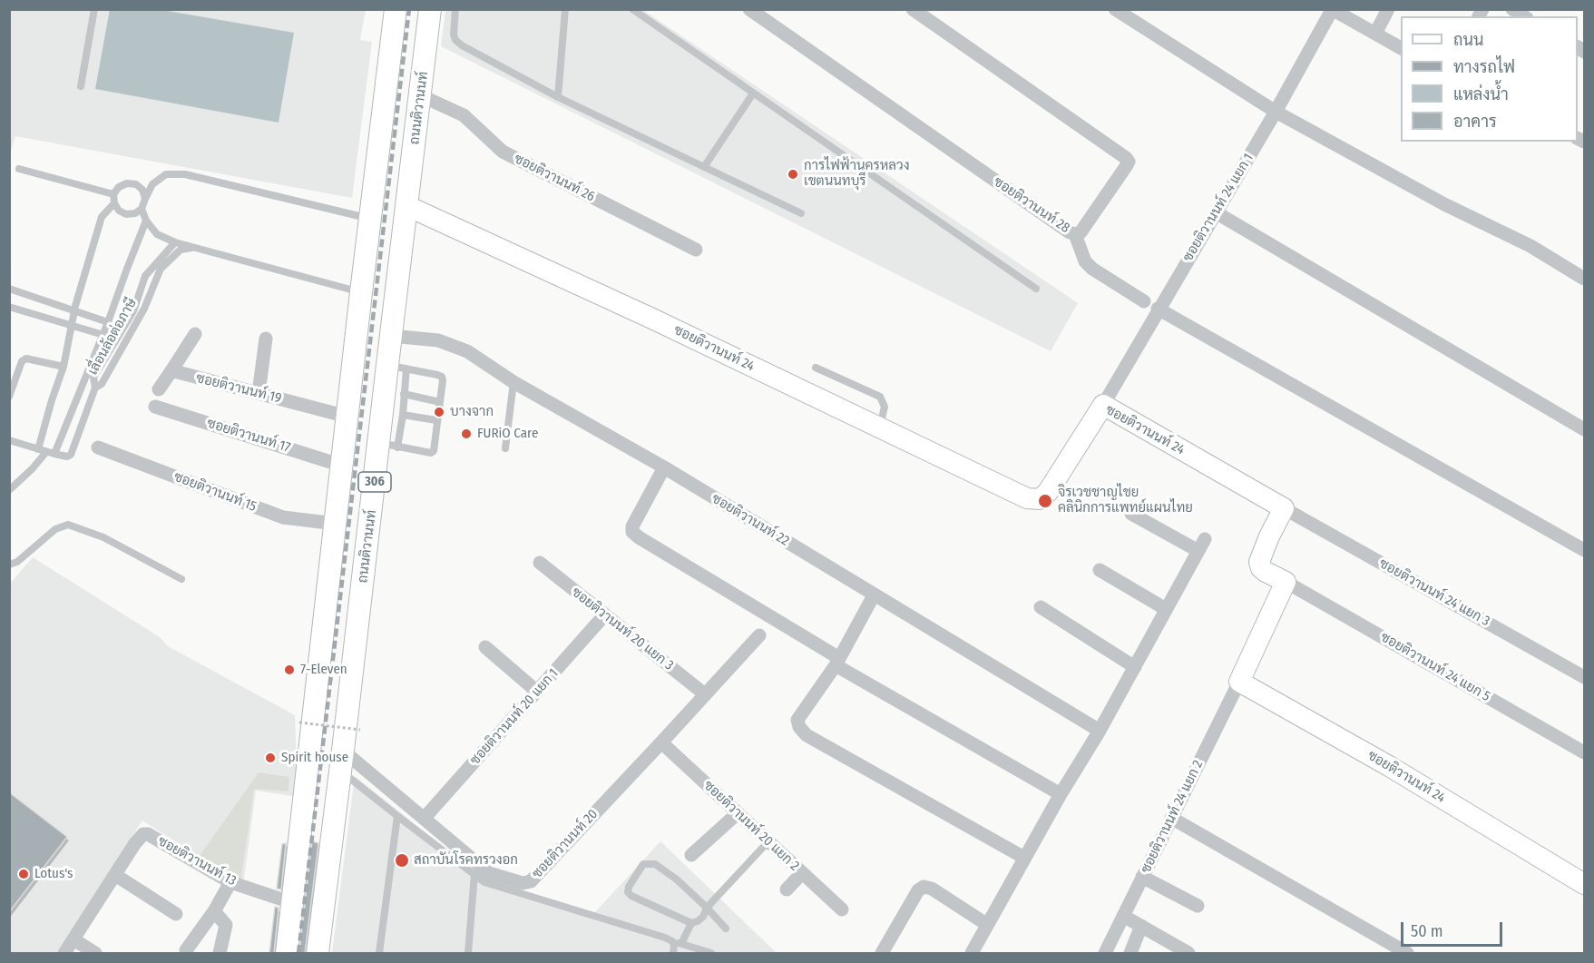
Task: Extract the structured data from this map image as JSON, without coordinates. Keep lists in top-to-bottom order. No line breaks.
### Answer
{"streets":{"main road":["ถนนติวานนท์","306"],"street":["ซอยติวานนท์ 26","ซอยติวานนท์ 28","ซอยติวานนท์ 24 แยก 1","ซอยติวานนท์ 24","ซอยติวานนท์ 19","ซอยติวานนท์ 17","ซอยติวานนท์ 15","ซอยติวานนท์ 22","ซอยติวานนท์ 24 แยก 3","ซอยติวานนท์ 20 แยก 3","ซอยติวานนท์ 24 แยก 5","ซอยติวานนท์ 20 แยก 1","ซอยติวานนท์ 24 แยก 2","ซอยติวานนท์ 20 แยก 2","ซอยติวานนท์ 20","ซอยติวานนท์ 13"],"lane":["เลื่อนล้อต่อภาษี"]},"crossings":[["ถนนติวานนท์","ซอยติวานนท์ 26"],["ถนนติวานนท์","ซอยติวานนท์ 24"],["ถนนติวานนท์","ซอยติวานนท์ 22"],["ถนนติวานนท์","ซอยติวานนท์ 20"],["ซอยติวานนท์ 24 แยก 1","ซอยติวานนท์ 24"],["ซอยติวานนท์ 24","ซอยติวานนท์ 24 แยก 3"],["ซอยติวานนท์ 24","ซอยติวานนท์ 24 แยก 2"],["ซอยติวานนท์ 19","306"],["ซอยติวานนท์ 17","306"],["306","ซอยติวานนท์ 15"],["306","ซอยติวานนท์ 13"],["ซอยติวานนท์ 20 แยก 3","ซอยติวานนท์ 20 แยก 1"],["ซอยติวานนท์ 20 แยก 3","ซอยติวานนท์ 20"],["ซอยติวานนท์ 20 แยก 1","ซอยติวานนท์ 20"],["ซอยติวานนท์ 20 แยก 2","ซอยติวานนท์ 20"]],"places":["การไฟฟ้านครหลวง เขตนนทบุรี","บางจาก","FURiO Care","จิรเวชชาญไชย คลินิกการแพทย์แผนไทย","7-Eleven","Spirit house","สถาบันโรคทรวงอก","Lotus's"],"legend":["ถนน","ทางรถไฟ","แหล่งน้ำ","อาคาร"],"scale_bar":"50 m"}
